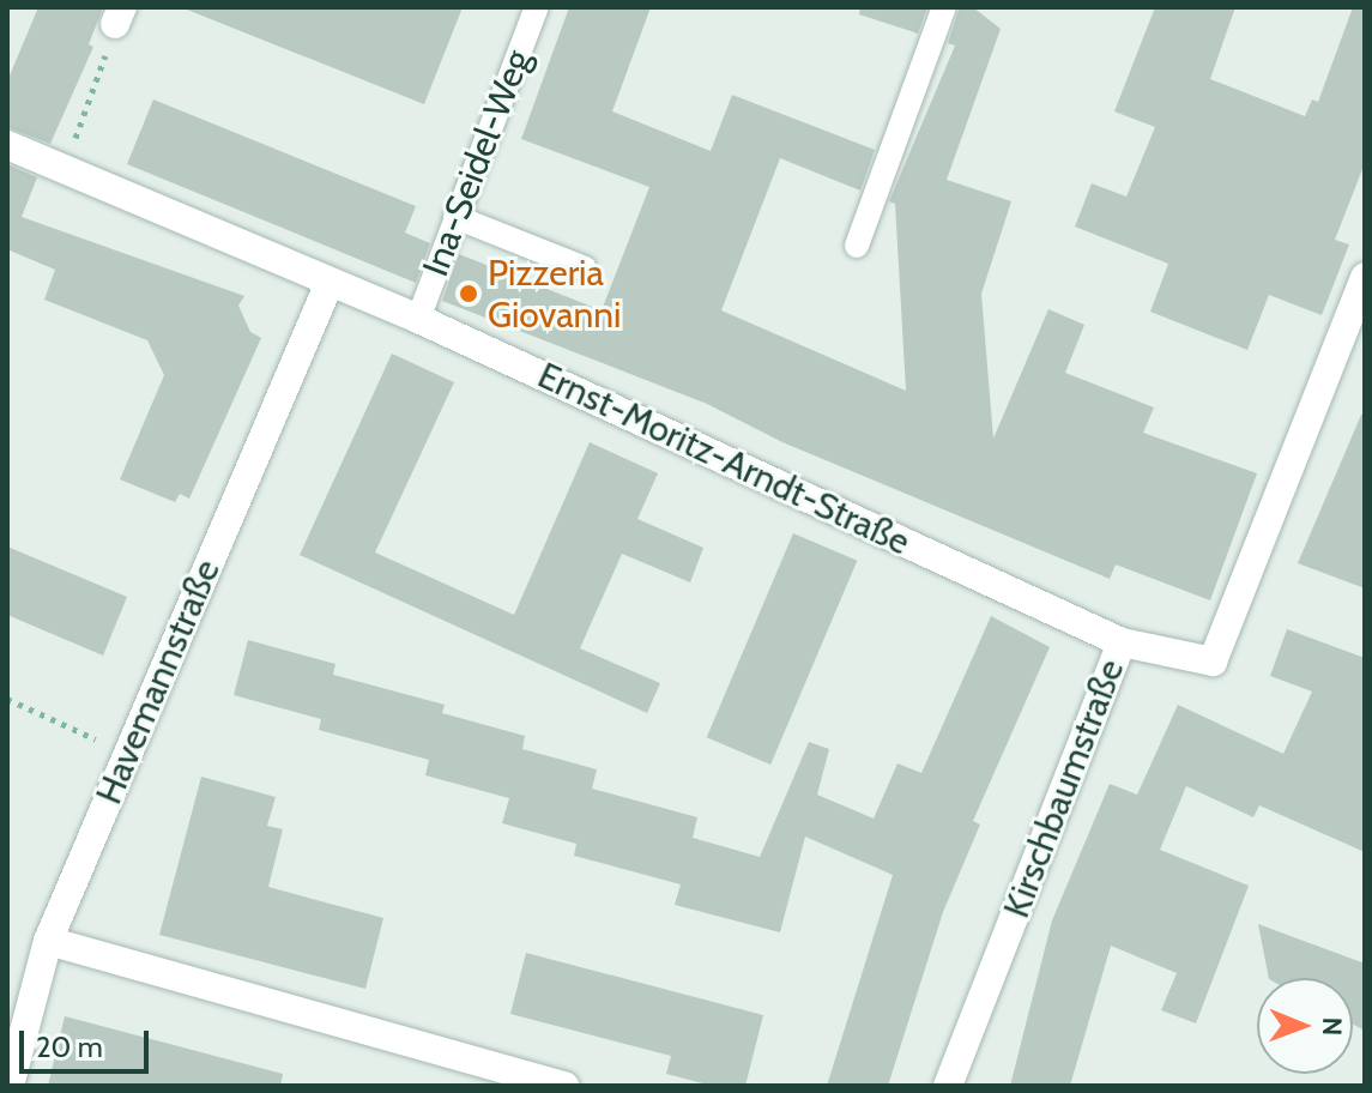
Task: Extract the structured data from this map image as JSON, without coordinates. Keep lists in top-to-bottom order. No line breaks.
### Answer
{"streets":{"street":["Ernst-Moritz-Arndt-Straße","Havemannstraße","Kirschbaumstraße"],"lane":["Ina-Seidel-Weg"]},"crossings":[["Ina-Seidel-Weg","Ernst-Moritz-Arndt-Straße"],["Ernst-Moritz-Arndt-Straße","Havemannstraße"],["Ernst-Moritz-Arndt-Straße","Kirschbaumstraße"]],"places":["Pizzeria Giovanni"],"scale_bar":"20 m","north":"right"}
